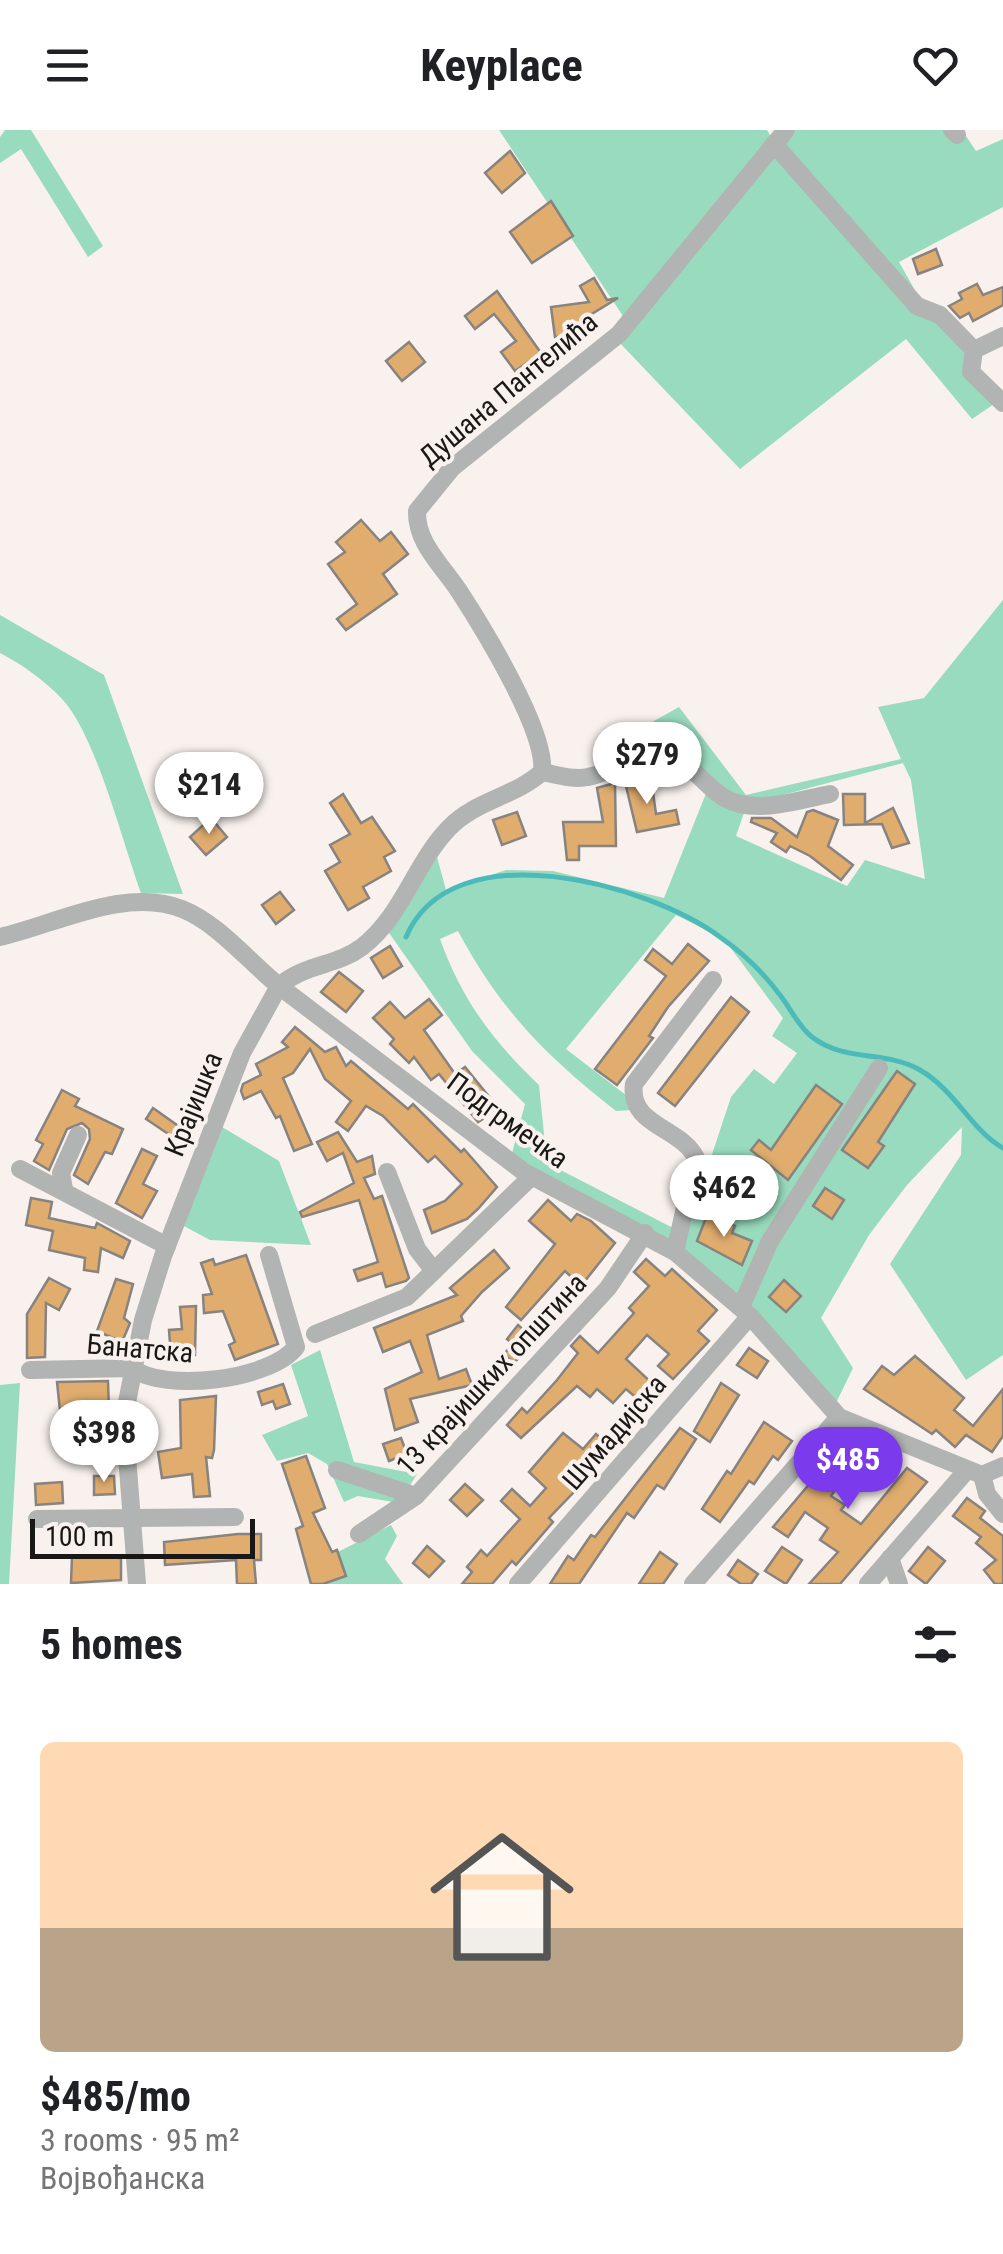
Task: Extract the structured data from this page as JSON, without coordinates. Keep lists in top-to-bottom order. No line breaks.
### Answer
{"streets":{"street":["Душана Пантелића","Крајишка","Подгрмечка","Банатска","13 крајишких општина","Шумадијска"]},"crossings":[["Крајишка","Подгрмечка"],["Крајишка","Банатска"],["Подгрмечка","13 крајишких општина"],["Подгрмечка","Шумадијска"]],"scale_bar":"100 m","page":{"header":"Keyplace","price":["$279","$214","$462","$398","$485"],"scale":"100 m","heading":"5 homes","list":[{"name":"$485/mo","note":"3 rooms · 95 m² · Војвођанска"}]}}
